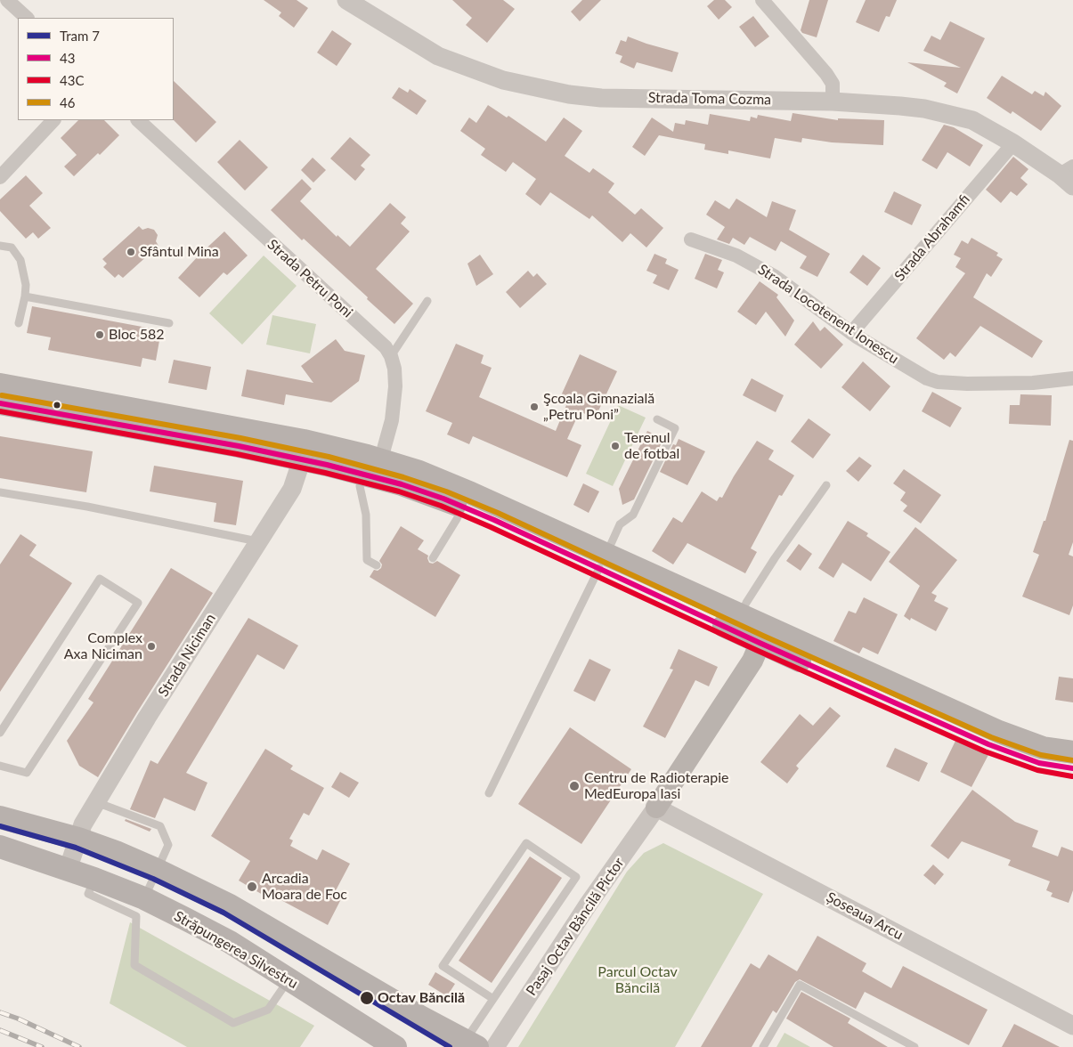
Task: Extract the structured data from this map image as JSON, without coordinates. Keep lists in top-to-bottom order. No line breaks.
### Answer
{"streets":{"main road":["Străpungerea Silvestru"],"street":["Strada Toma Cozma","Strada Abrahamfi","Strada Petru Poni","Strada Locotenent Ionescu","Strada Niciman","Șoseaua Arcu","Pasaj Octav Băncilă Pictor"]},"crossings":[["Strada Toma Cozma","Strada Abrahamfi"],["Strada Abrahamfi","Strada Locotenent Ionescu"],["Strada Niciman","Străpungerea Silvestru"],["Șoseaua Arcu","Pasaj Octav Băncilă Pictor"]],"parks":["Parcul Octav Băncilă"],"places":["Sfântul Mina","Bloc 582","Şcoala Gimnazială „Petru Poni”","Terenul de fotbal","Complex Axa Niciman","Centru de Radioterapie MedEuropa Iasi","Arcadia Moara de Foc","Octav Băncilă"],"lines":["transit line 46","transit line 43","transit line 43C","tram line 7"],"legend":["Tram 7","43","43C","46"]}
